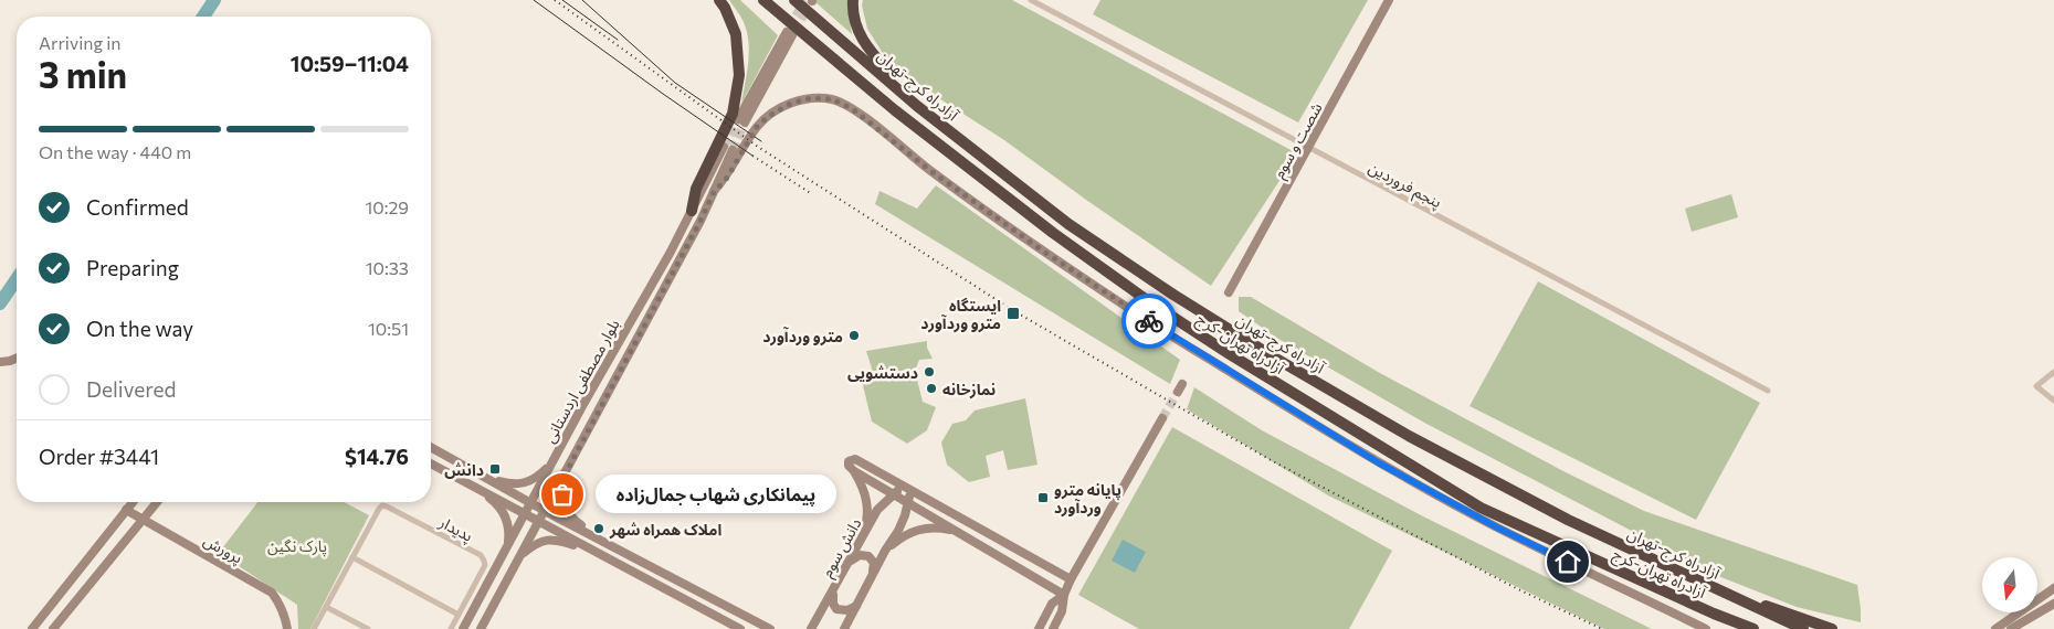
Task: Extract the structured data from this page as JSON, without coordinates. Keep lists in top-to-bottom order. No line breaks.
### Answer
{"streets":{"highway":["آزادراه کرج-تهران","آزادراه تهران-کرج"],"street":["شصت و سوم","پنجم فروردین","بلوار مصطفی اردستانی","پدیدار","دانش سوم","پرورش"]},"crossings":[["شصت و سوم","پنجم فروردین"]],"parks":["پارک نگین"],"places":{"transit":["ایستگاه مترو وردآورد","دانش","پایانه مترو وردآورد"],"other":["مترو وردآورد","دستشویی","نمازخانه","پیمانکاری شهاب جمال‌زاده","املاک همراه شهر"]},"north":"bottom","page":{"heading":["3 min","Arriving in","10:59–11:04"],"panel":["Order #3441","$14.76"],"bar":"On the way · 440 m","list":[["Confirmed","10:29"],["Preparing","10:33"],["On the way","10:51"],"Delivered"],"bubble":"پیمانکاری شهاب جمال‌زاده"}}
